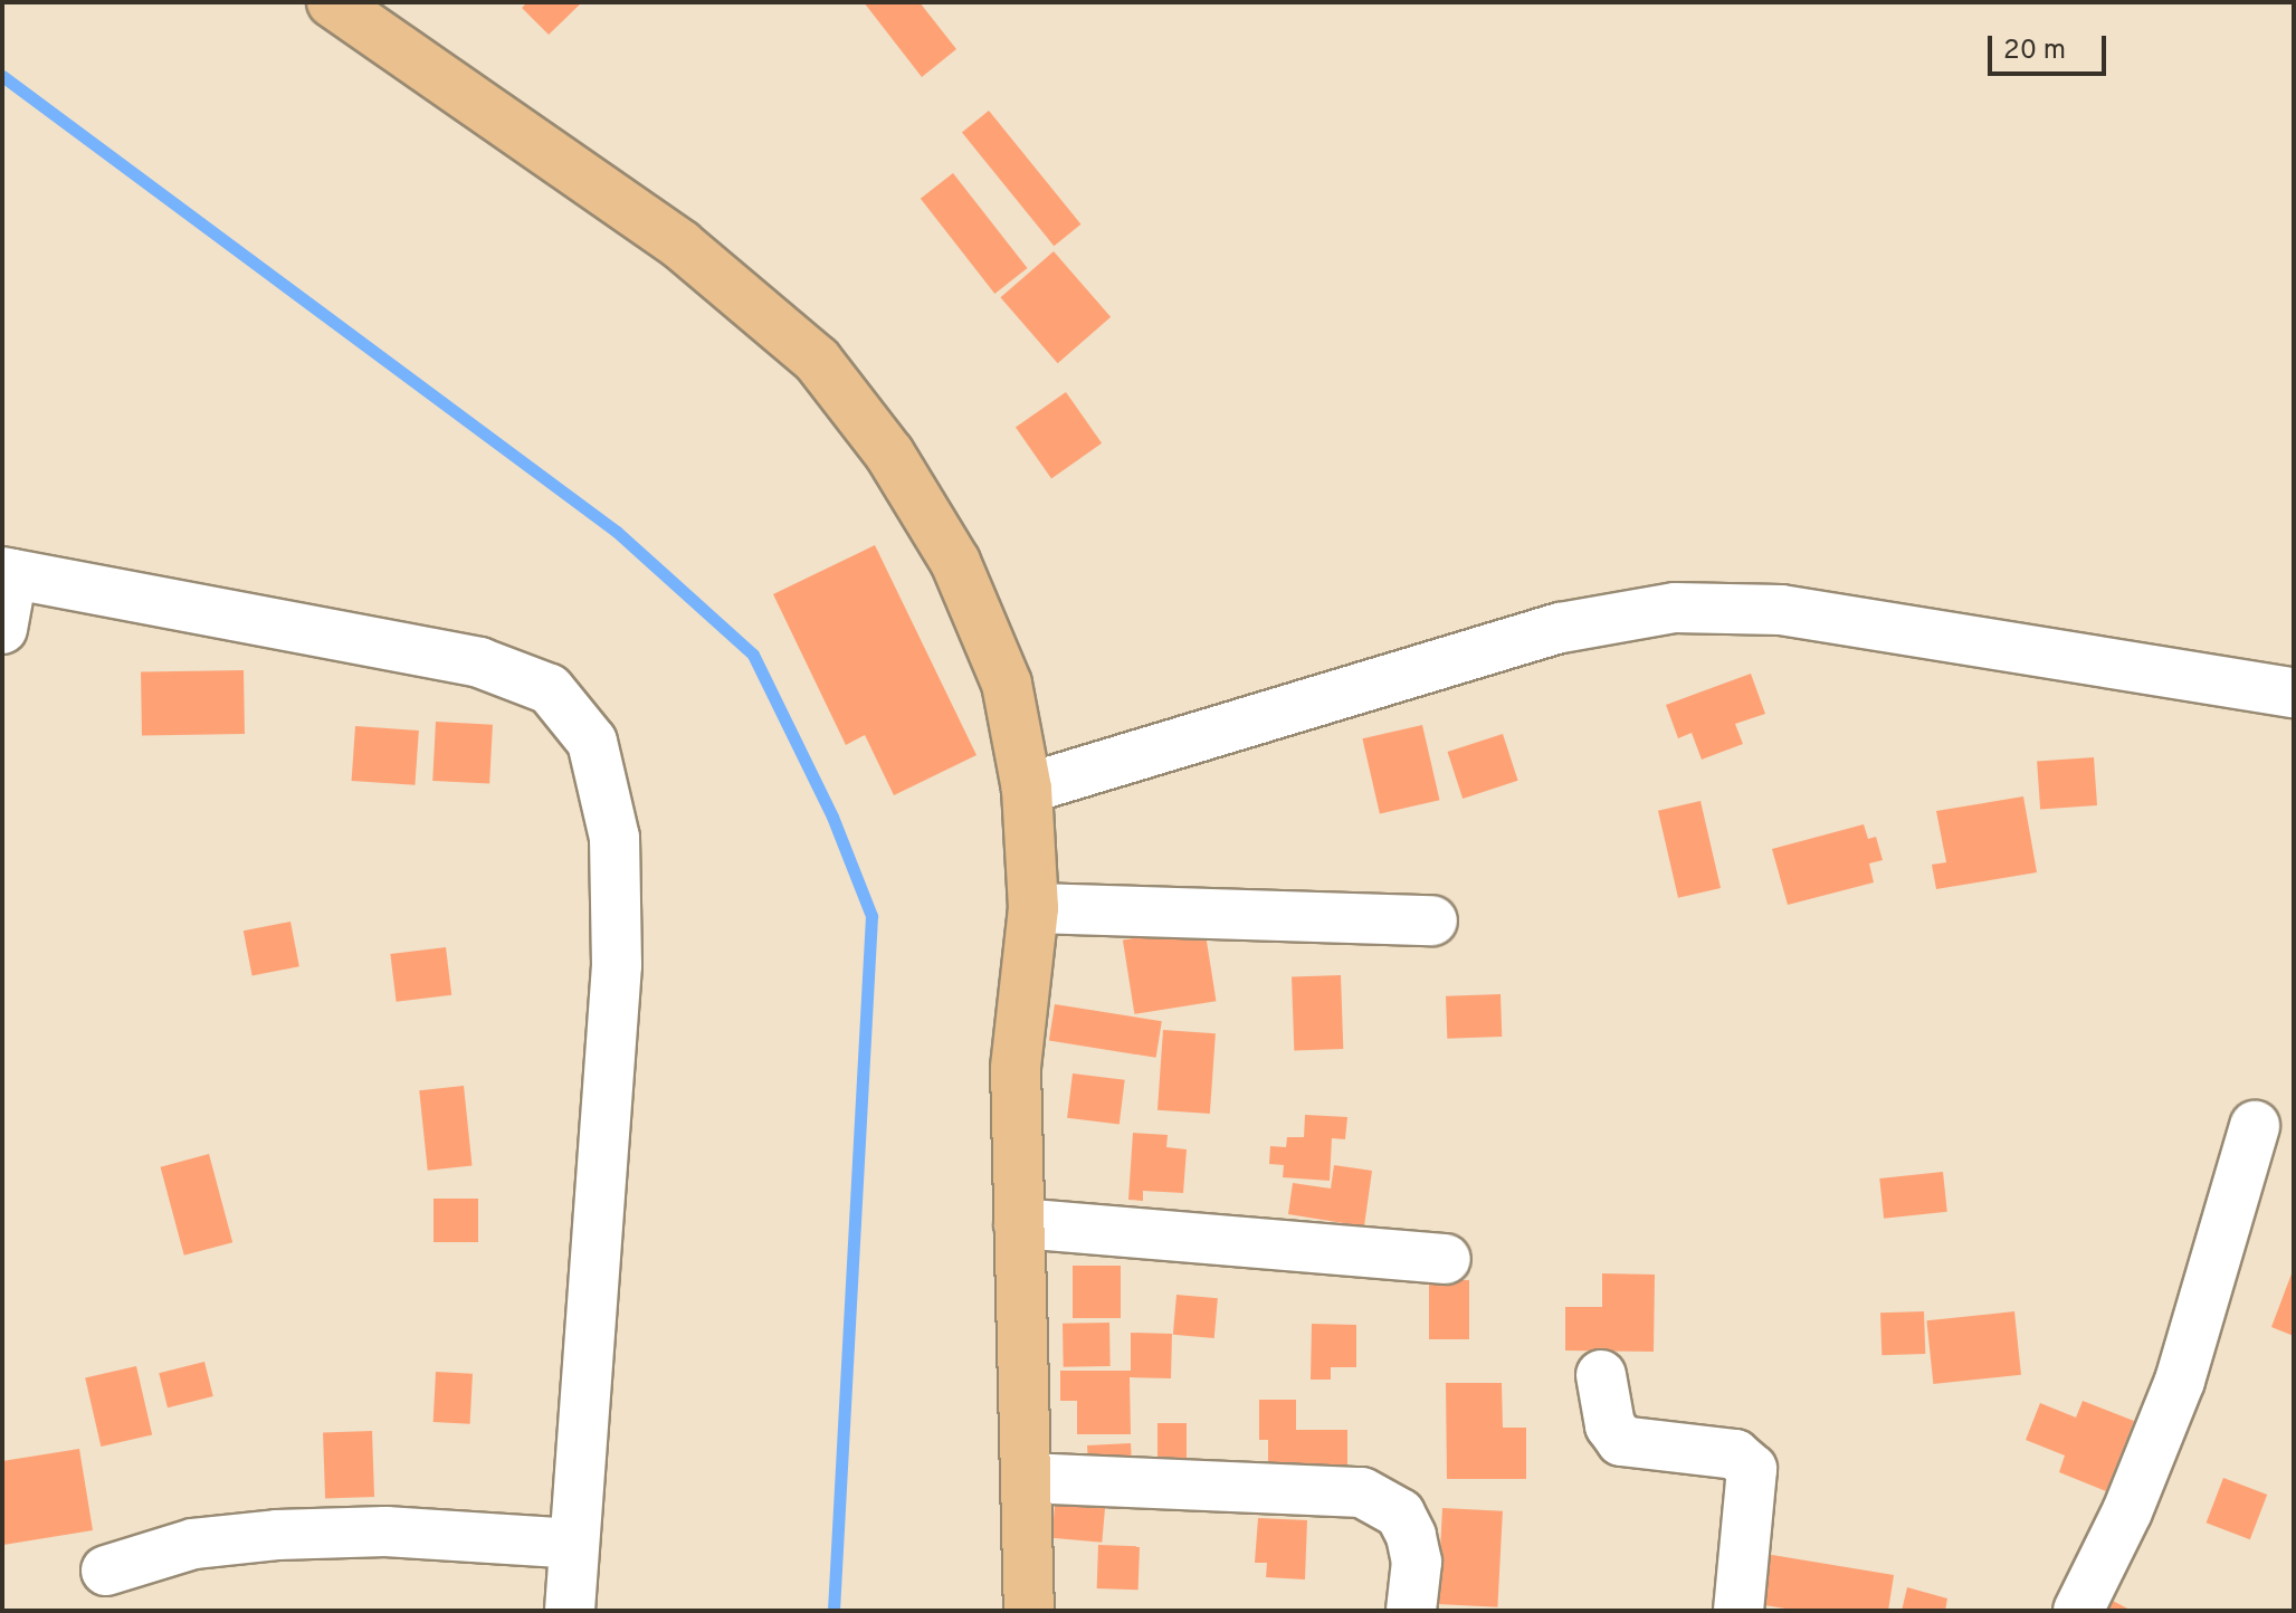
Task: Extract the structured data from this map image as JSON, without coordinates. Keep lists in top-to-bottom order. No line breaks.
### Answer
{"scale_bar":"20 m"}
